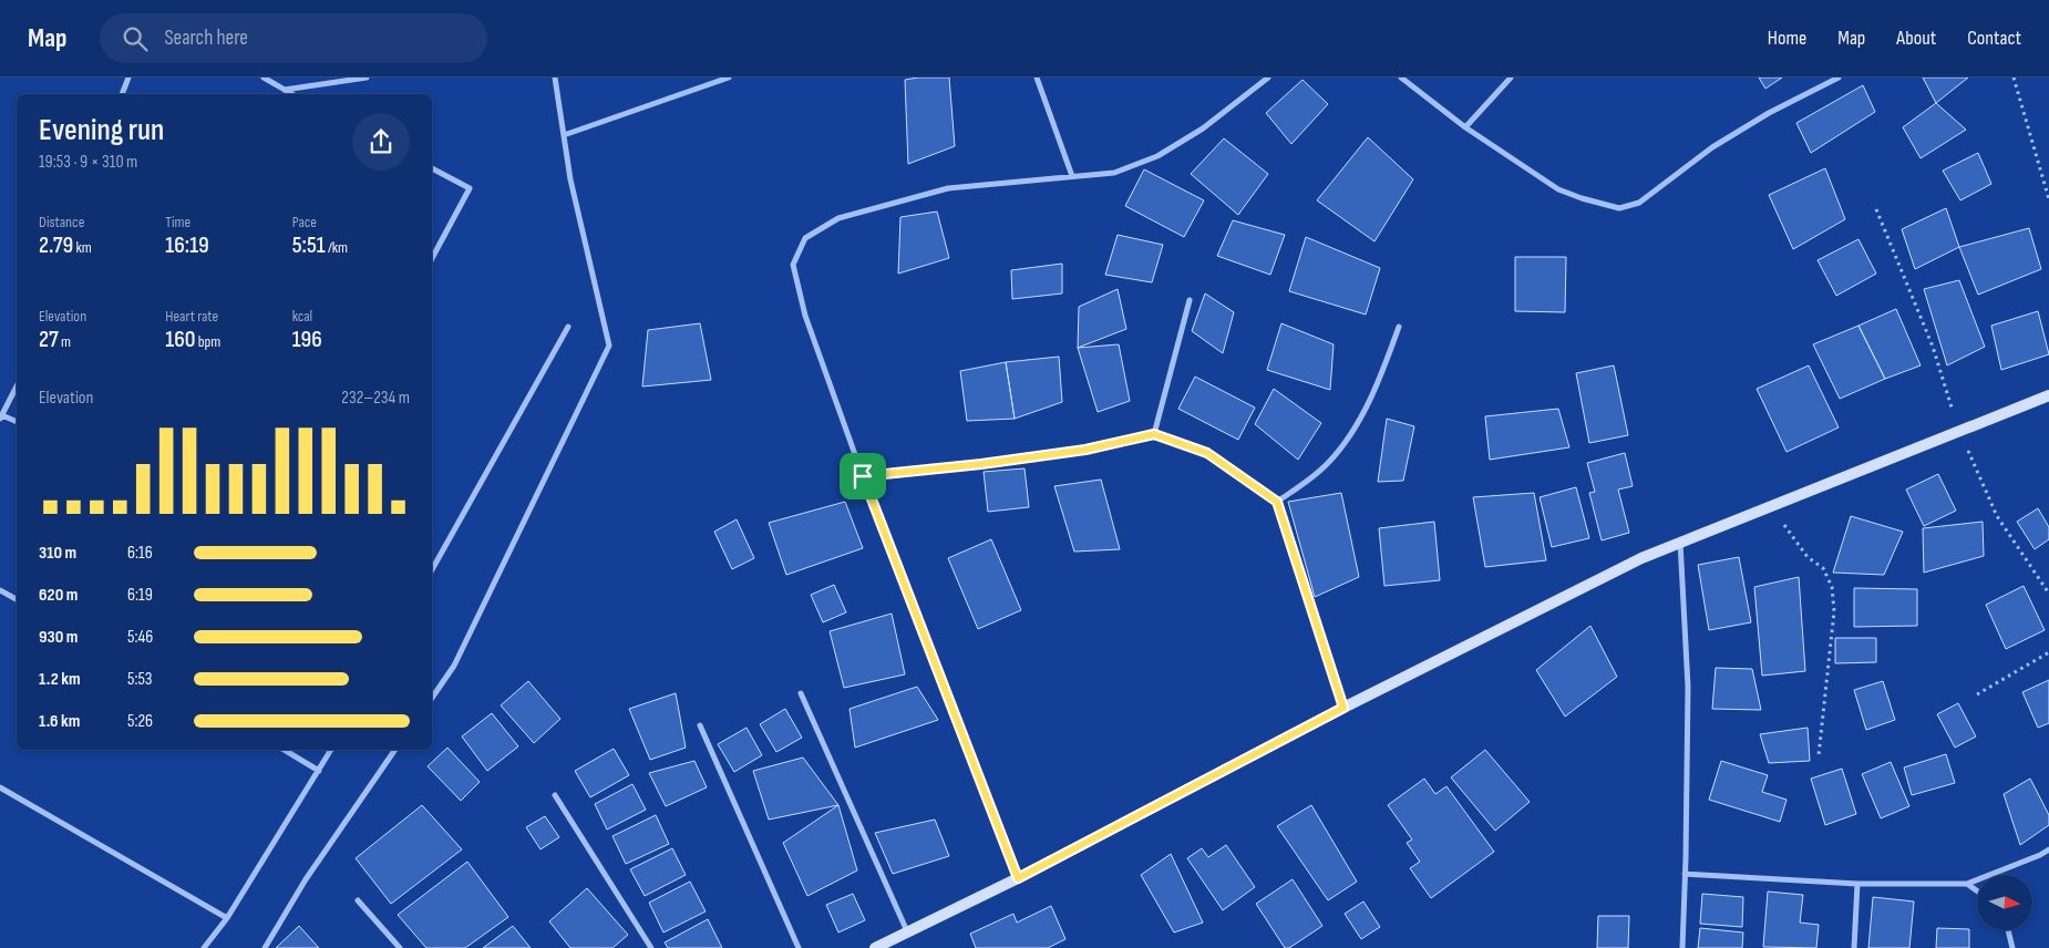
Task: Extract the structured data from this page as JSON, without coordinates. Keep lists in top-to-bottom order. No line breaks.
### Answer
{"north":"right","page":{"header":"Map","search":"Search here","nav":["Home","Map","About","Contact"],"heading":["Evening run","19:53 · 9 × 310 m"],"stats":[["Distance","2.79 km"],["Time","16:19"],["Pace","5:51 /km"],["Elevation","27 m"],["Heart rate","160 bpm"],["kcal","196"]],"chart":["Elevation","232–234 m"],"list":[{"name":"310 m","note":"6:16"},{"name":"620 m","note":"6:19"},{"name":"930 m","note":"5:46"},{"name":"1.2 km","note":"5:53"},{"name":"1.6 km","note":"5:26"}]}}
